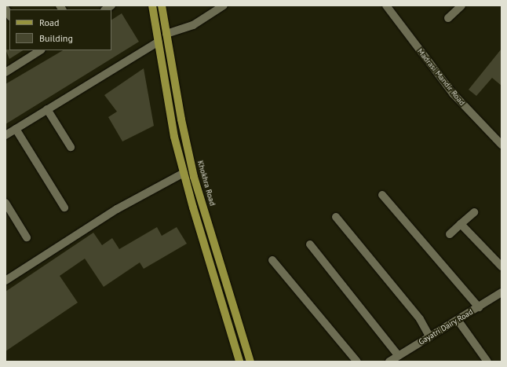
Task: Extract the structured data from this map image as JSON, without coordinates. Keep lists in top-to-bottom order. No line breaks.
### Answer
{"streets":{"main road":["Khokhra Road"],"street":["Madrasi Mandir Road","Gayatri Dairy Road"]},"legend":["Road","Building"]}
